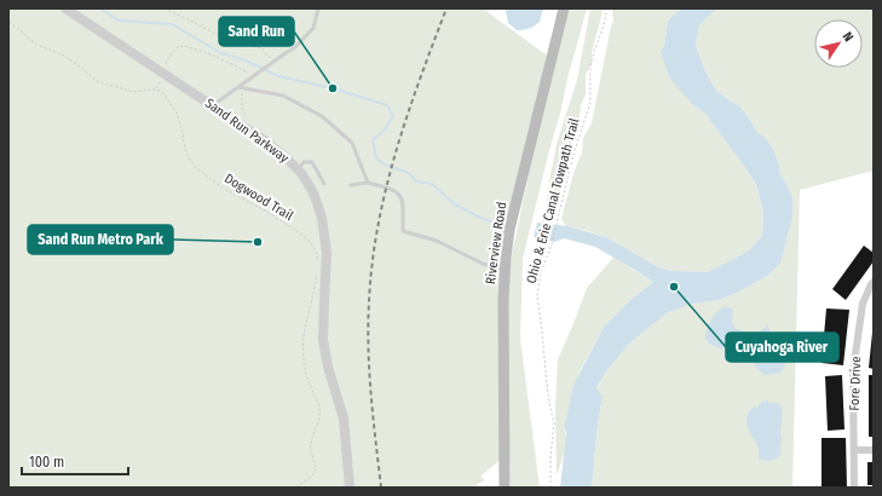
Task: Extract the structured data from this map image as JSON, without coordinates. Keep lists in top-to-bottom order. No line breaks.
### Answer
{"streets":{"main road":["Riverview Road"],"street":["Sand Run Parkway","Fore Drive"],"path":["Dogwood Trail","Ohio & Erie Canal Towpath Trail"]},"places":["Sand Run","Sand Run Metro Park","Cuyahoga River"],"scale_bar":"100 m","north":"top right"}
